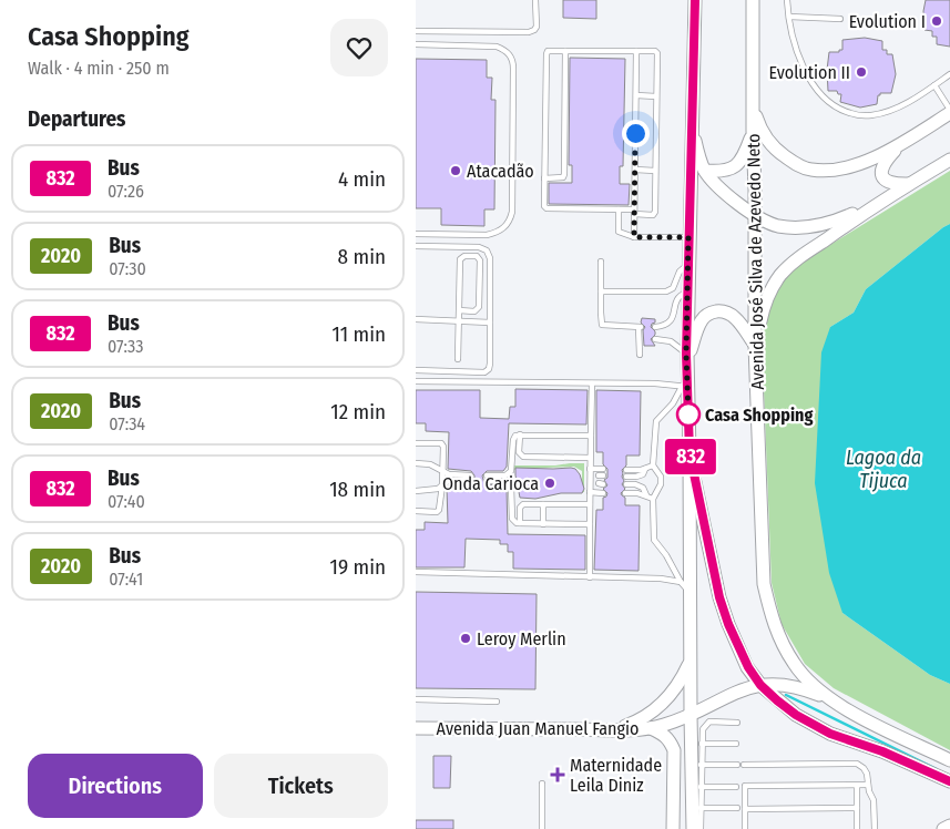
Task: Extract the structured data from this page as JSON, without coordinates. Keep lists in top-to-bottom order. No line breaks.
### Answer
{"streets":{"street":["Avenida José Silva de Azevedo Neto","Avenida Juan Manuel Fangio"]},"crossings":[["Avenida José Silva de Azevedo Neto","Avenida Juan Manuel Fangio"]],"water":["Lagoa da Tijuca"],"places":{"other":["Evolution I","Evolution II","Atacadão","Casa Shopping","Onda Carioca","Leroy Merlin"],"health":["Maternidade Leila Diniz"]},"lines":["bus line 832"],"page":{"heading":[["Casa Shopping","Walk · 4 min · 250 m"],"Departures"],"on_map":"832","list":[{"mark":"832","name":"Bus","note":"07:26","value":"4 min"},{"mark":"2020","name":"Bus","note":"07:30","value":"8 min"},{"mark":"832","name":"Bus","note":"07:33","value":"11 min"},{"mark":"2020","name":"Bus","note":"07:34","value":"12 min"},{"mark":"832","name":"Bus","note":"07:40","value":"18 min"},{"mark":"2020","name":"Bus","note":"07:41","value":"19 min"}],"buttons":["Directions","Tickets"]}}
